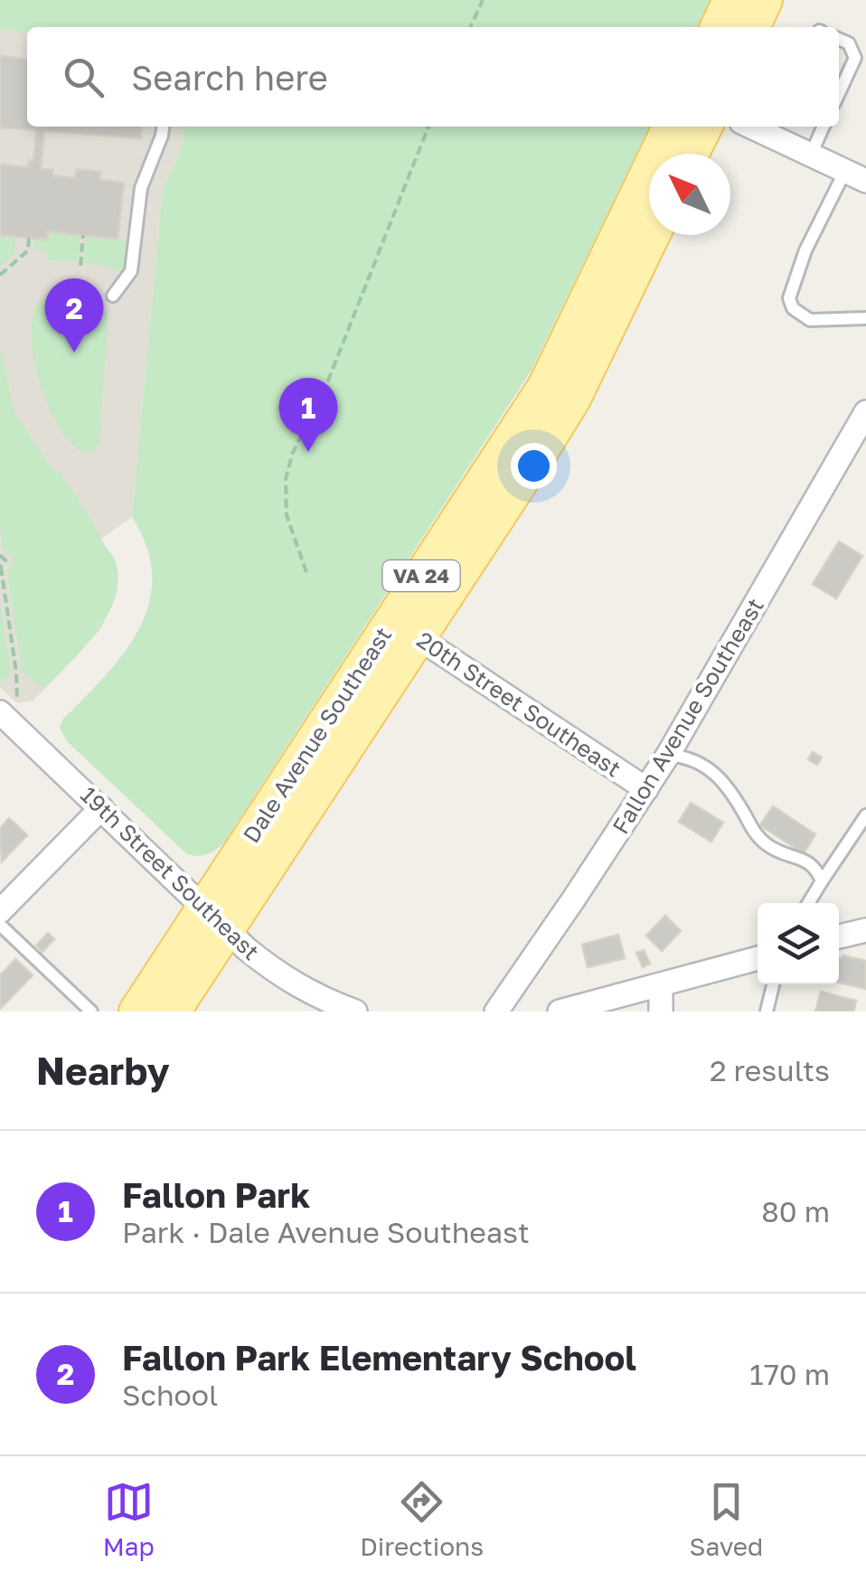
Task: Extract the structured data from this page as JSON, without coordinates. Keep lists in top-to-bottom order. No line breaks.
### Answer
{"streets":{"main road":["VA 24","Dale Avenue Southeast"],"street":["20th Street Southeast","Fallon Avenue Southeast","19th Street Southeast"]},"crossings":[["20th Street Southeast","Fallon Avenue Southeast"],["20th Street Southeast","Dale Avenue Southeast"],["Dale Avenue Southeast","19th Street Southeast"]],"north":"top left","page":{"search":"Search here","pins":["2","1"],"heading":["Nearby","2 results"],"list":[{"mark":"1","name":"Fallon Park","note":"Park · Dale Avenue Southeast","value":"80 m"},{"mark":"2","name":"Fallon Park Elementary School","note":"School","value":"170 m"}],"nav":["Map","Directions","Saved"]}}
